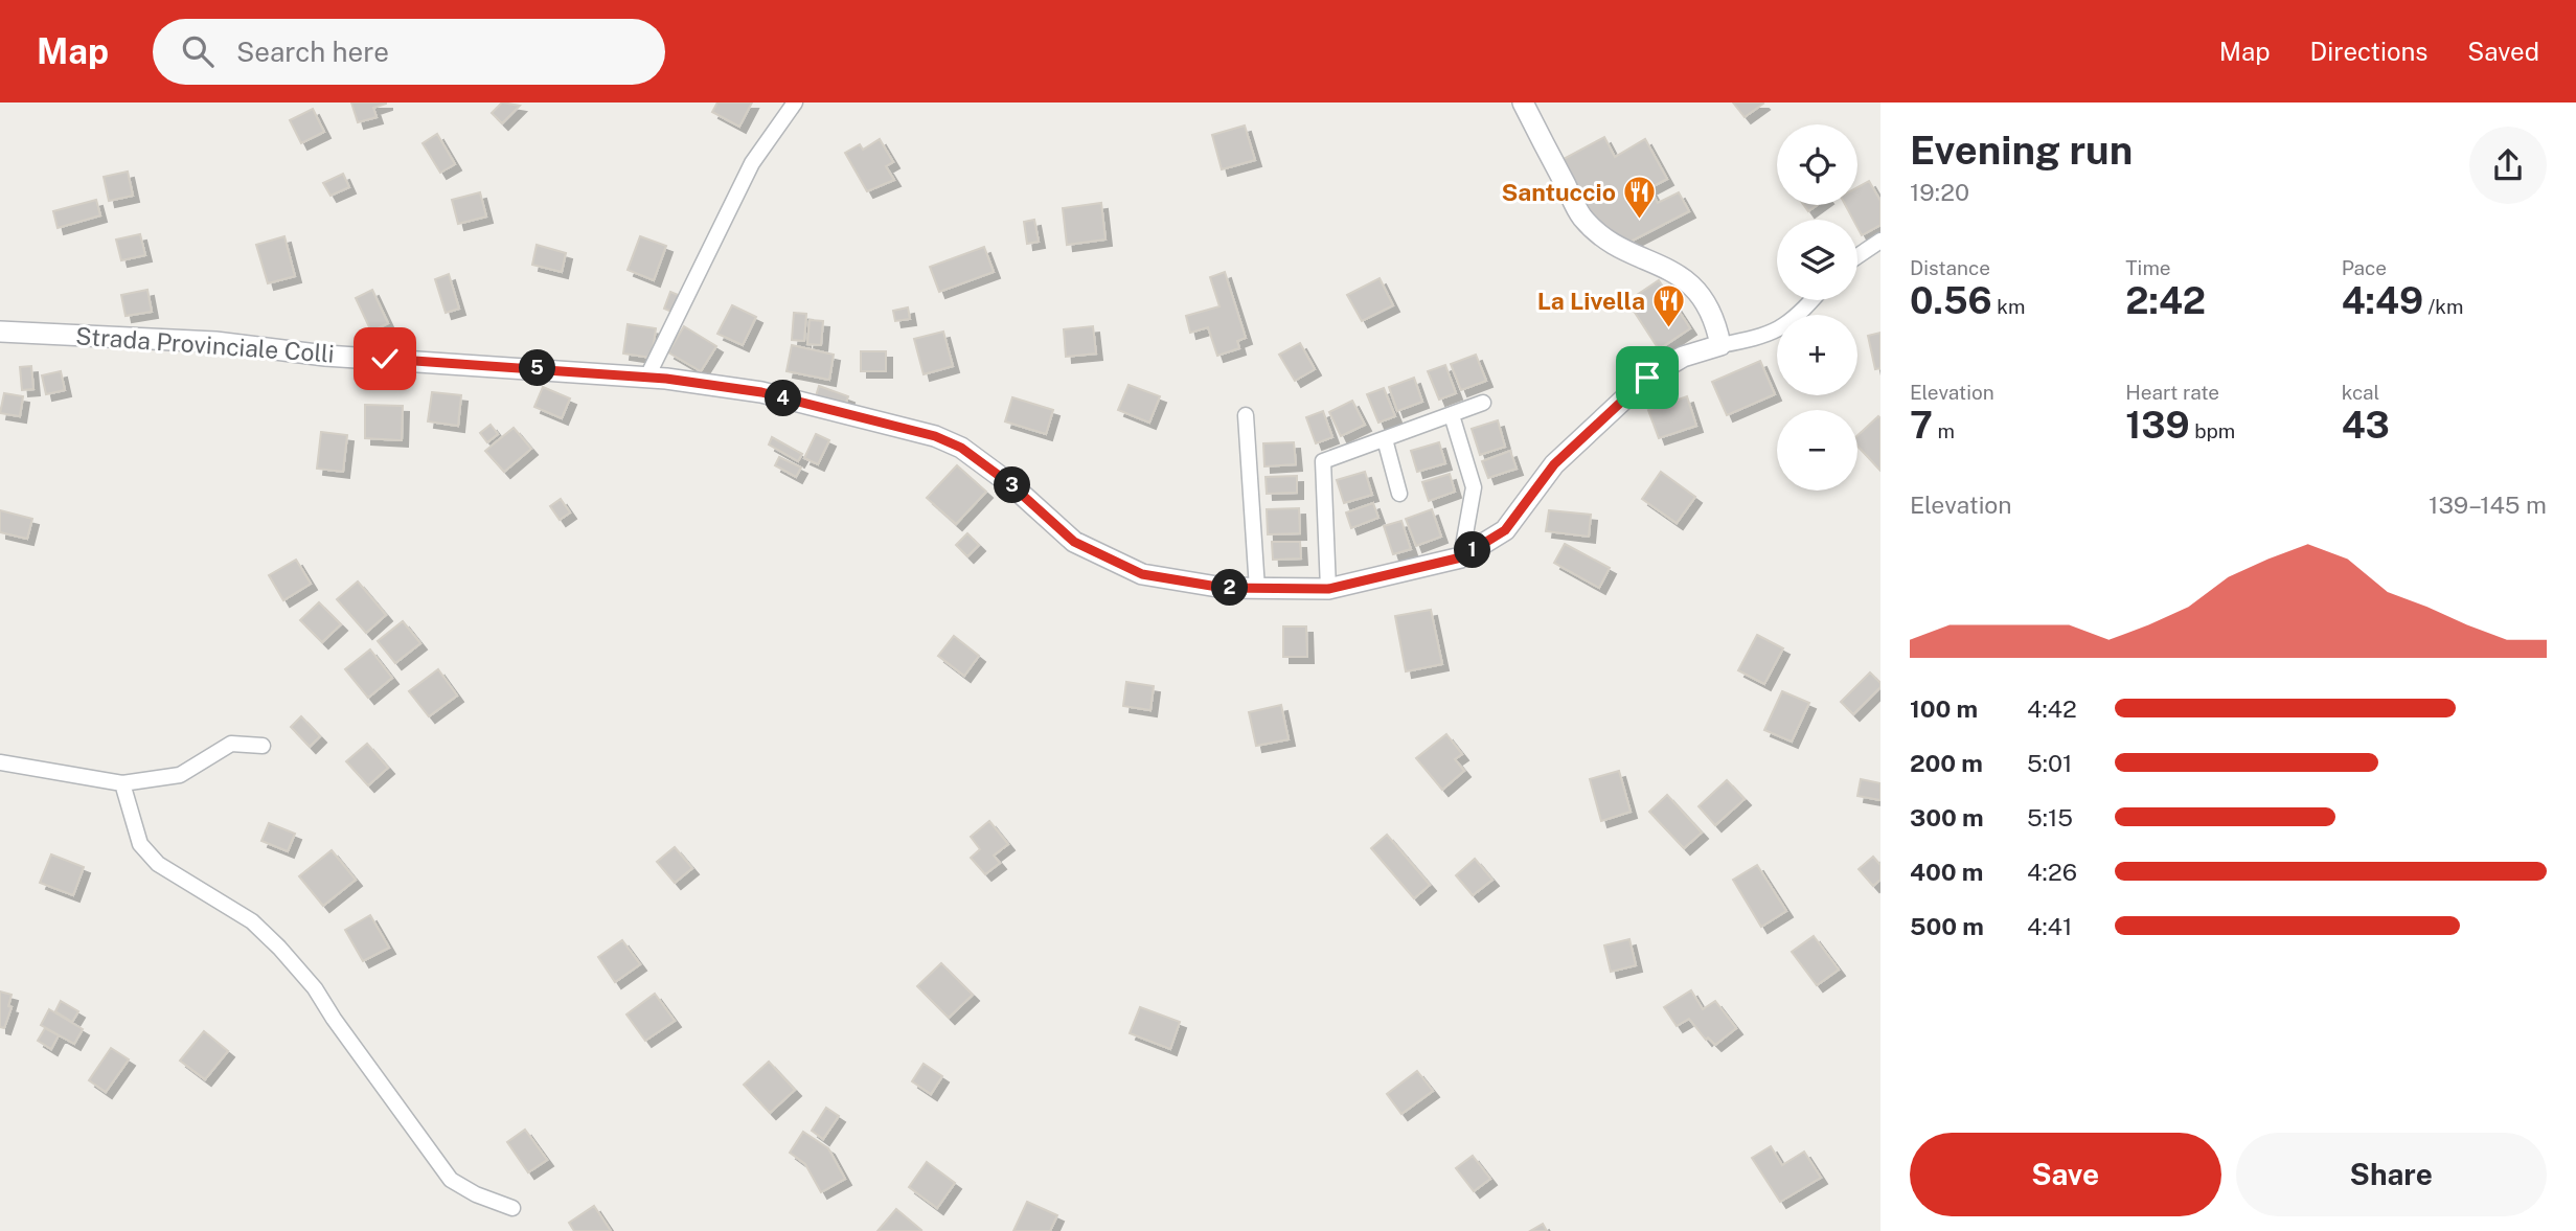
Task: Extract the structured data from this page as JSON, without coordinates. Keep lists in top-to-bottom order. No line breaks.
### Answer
{"streets":{"street":["Strada Provinciale Colli"]},"places":{"restaurant":["Santuccio","La Livella"]},"page":{"header":"Map","search":"Search here","nav":["Map","Directions","Saved"],"heading":["Evening run","19:20"],"map_buttons":["+","−"],"stats":[["Distance","0.56 km"],["Time","2:42"],["Pace","4:49 /km"],["Elevation","7 m"],["Heart rate","139 bpm"],["kcal","43"]],"pins":["5","4","3","1","2"],"chart":["Elevation","139–145 m"],"list":[{"name":"100 m","note":"4:42"},{"name":"200 m","note":"5:01"},{"name":"300 m","note":"5:15"},{"name":"400 m","note":"4:26"},{"name":"500 m","note":"4:41"}],"buttons":["Save","Share"]}}
